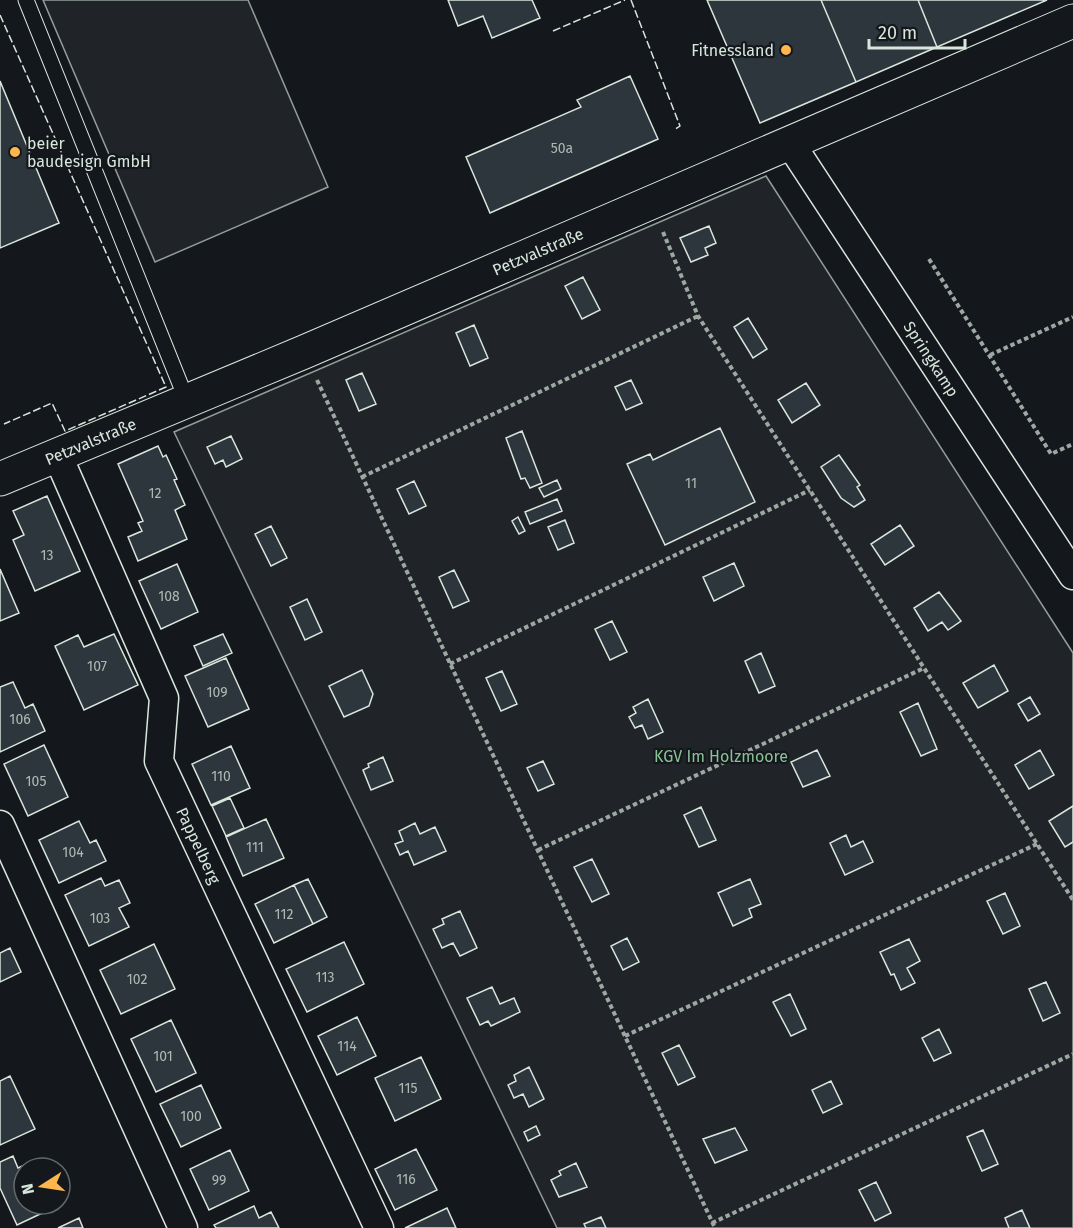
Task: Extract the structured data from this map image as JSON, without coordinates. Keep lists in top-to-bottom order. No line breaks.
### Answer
{"streets":{"street":["Petzvalstraße","Springkamp","Pappelberg"]},"crossings":[["Petzvalstraße","Springkamp"],["Petzvalstraße","Pappelberg"]],"parks":["KGV Im Holzmoore"],"places":["Fitnessland","beier baudesign GmbH"],"house_numbers":["50a","11","12","13","108","107","109","106","110","105","111","104","112","103","113","102","114","101","115","100","116","99"],"scale_bar":"20 m","north":"left"}
